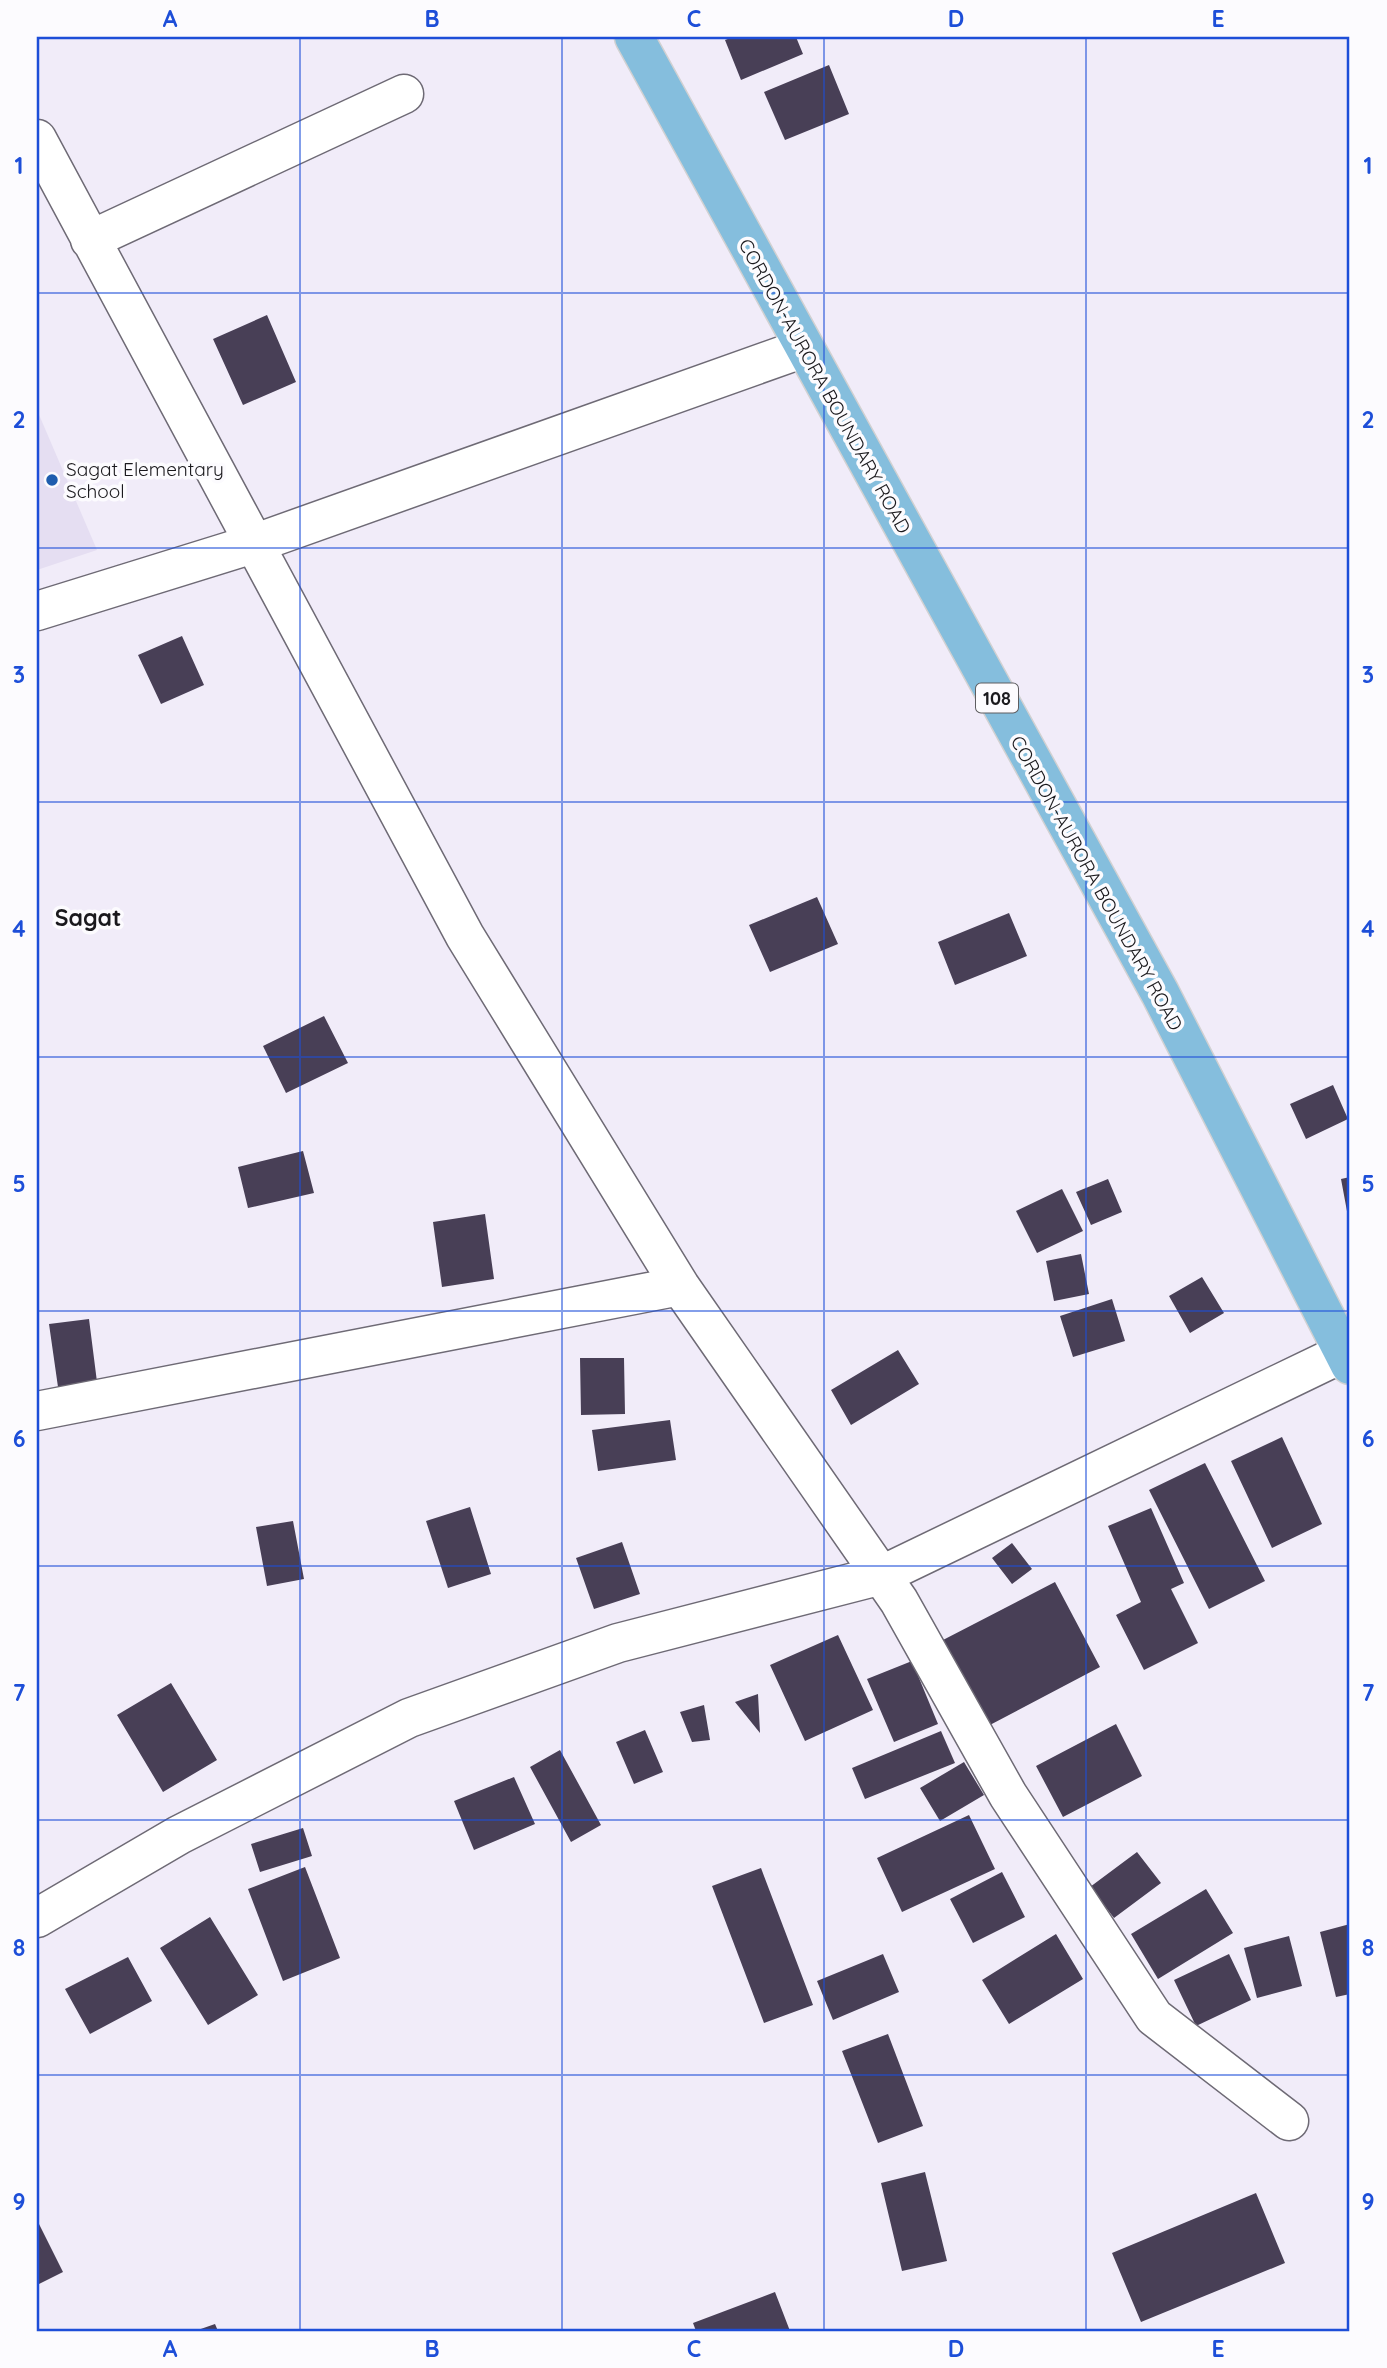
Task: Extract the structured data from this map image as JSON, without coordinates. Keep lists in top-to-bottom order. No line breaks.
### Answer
{"streets":{"main road":["CORDON-AURORA BOUNDARY ROAD","108"]},"districts":["Sagat"],"places":["Sagat Elementary School"],"grid":{"columns":["A","B","C","D","E"],"rows":["1","2","3","4","5","6","7","8","9"]}}
